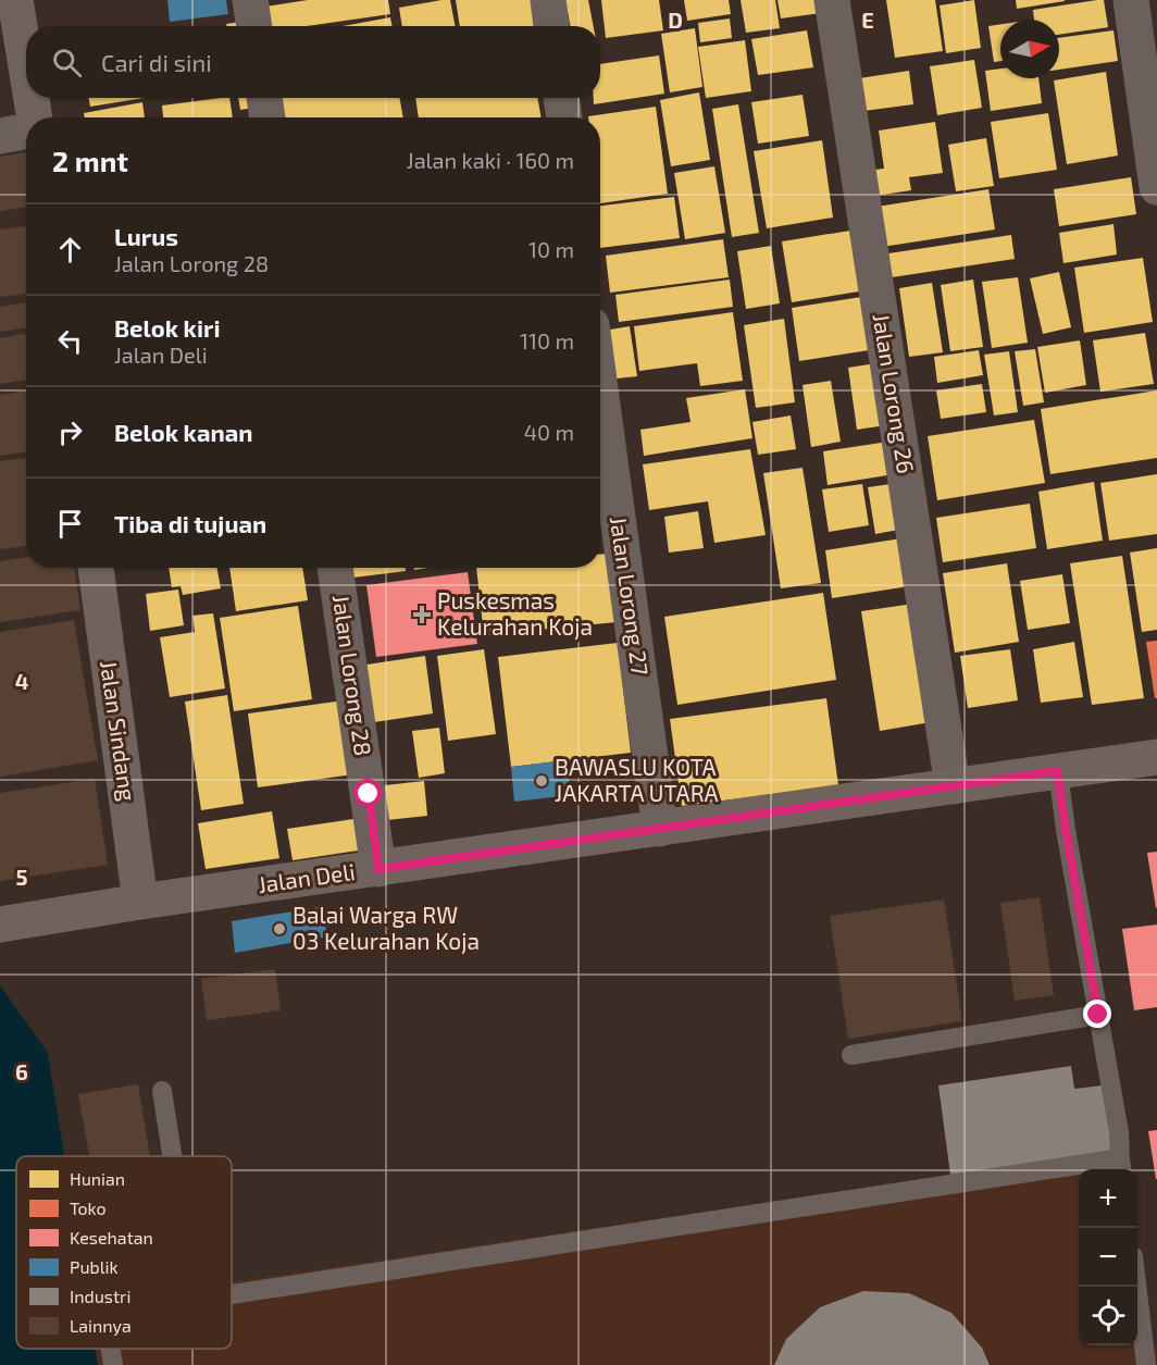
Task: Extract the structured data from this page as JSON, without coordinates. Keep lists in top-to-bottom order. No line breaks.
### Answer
{"streets":{"street":["Jalan Lorong 26","Jalan Lorong 27","Jalan Lorong 28","Jalan Sindang","Jalan Deli"]},"crossings":[["Jalan Lorong 26","Jalan Deli"],["Jalan Lorong 27","Jalan Deli"],["Jalan Lorong 28","Jalan Deli"],["Jalan Sindang","Jalan Deli"]],"places":{"health":["Puskesmas Kelurahan Koja"],"other":["BAWASLU KOTA JAKARTA UTARA","Balai Warga RW 03 Kelurahan Koja"]},"legend":["Hunian","Toko","Kesehatan","Publik","Industri","Lainnya"],"north":"right","page":{"search":"Cari di sini","heading":["2 mnt","Jalan kaki · 160 m"],"list":[["Lurus","Jalan Lorong 28","10 m"],["Belok kiri","Jalan Deli","110 m"],["Belok kanan","40 m"],"Tiba di tujuan"],"map_buttons":["+","−"]},"grid":{"columns":["D","E"],"rows":["4","5","6"]}}
